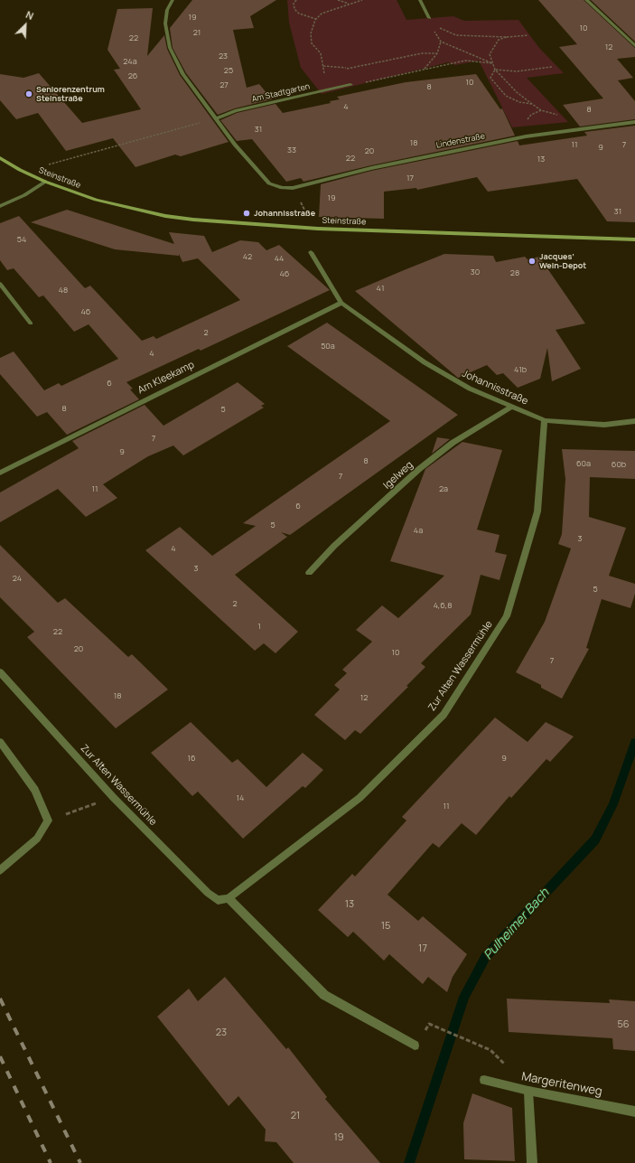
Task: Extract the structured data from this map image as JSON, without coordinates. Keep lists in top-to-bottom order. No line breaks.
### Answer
{"streets":{"main road":["Steinstraße"],"street":["Am Stadtgarten","Lindenstraße","Am Kleekamp","Johannisstraße","Igelweg","Zur Alten Wassermühle","Margeritenweg"]},"crossings":[["Am Stadtgarten","Lindenstraße"],["Am Kleekamp","Johannisstraße"],["Johannisstraße","Igelweg"],["Johannisstraße","Zur Alten Wassermühle"]],"water":["Pulheimer Bach"],"places":["Seniorenzentrum Steinstraße","Johannisstraße","Jacques’ Wein-Depot"],"house_numbers":["19","10","21","22","12","23","24a","25","26","10","27","8","4","8","31","18","11","7","9","33","20","22","13","17","19","31","54","42","44","30","28","46","41","48","46","2","50a","4","41b","6","8","5","7","9","8","60a","60b","7","11","2a","6","5","4a","3","4","3","24","5","2","4,6,8","1","22","20","10","7","18","12","16","9","14","11","13","15","17","56","23","21","19"],"north":"top right"}
